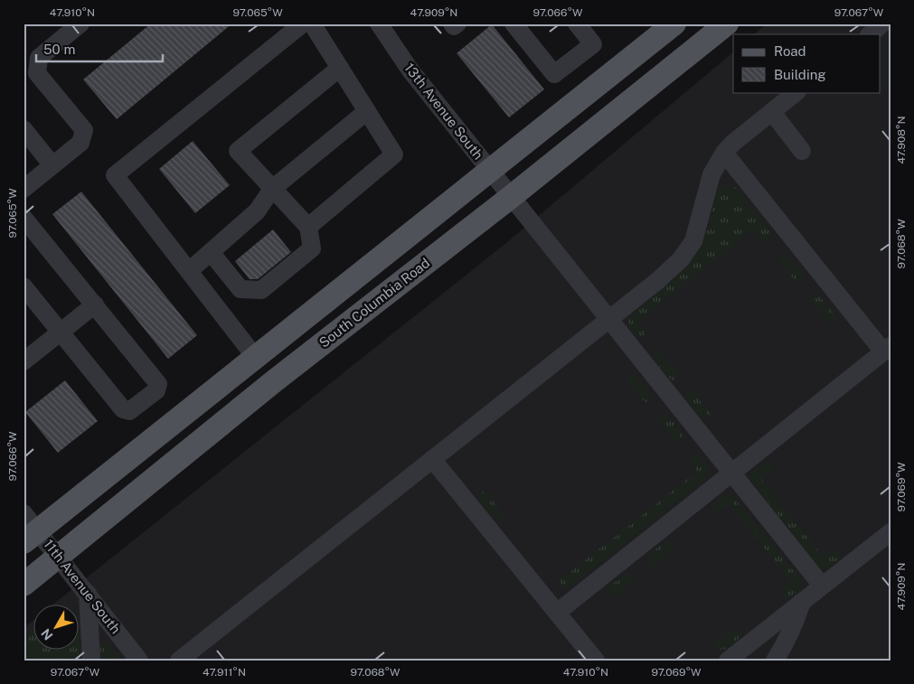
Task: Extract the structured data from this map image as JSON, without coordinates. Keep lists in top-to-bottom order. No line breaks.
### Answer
{"streets":{"main road":["South Columbia Road"],"street":["13th Avenue South","11th Avenue South"]},"crossings":[["13th Avenue South","South Columbia Road"],["South Columbia Road","11th Avenue South"]],"legend":["Road","Building"],"scale_bar":"50 m","north":"bottom left","coordinates":["47.910°N","97.065°W","47.909°N","97.066°W","97.067°W","47.908°N","97.068°W","97.069°W","47.911°N"]}
